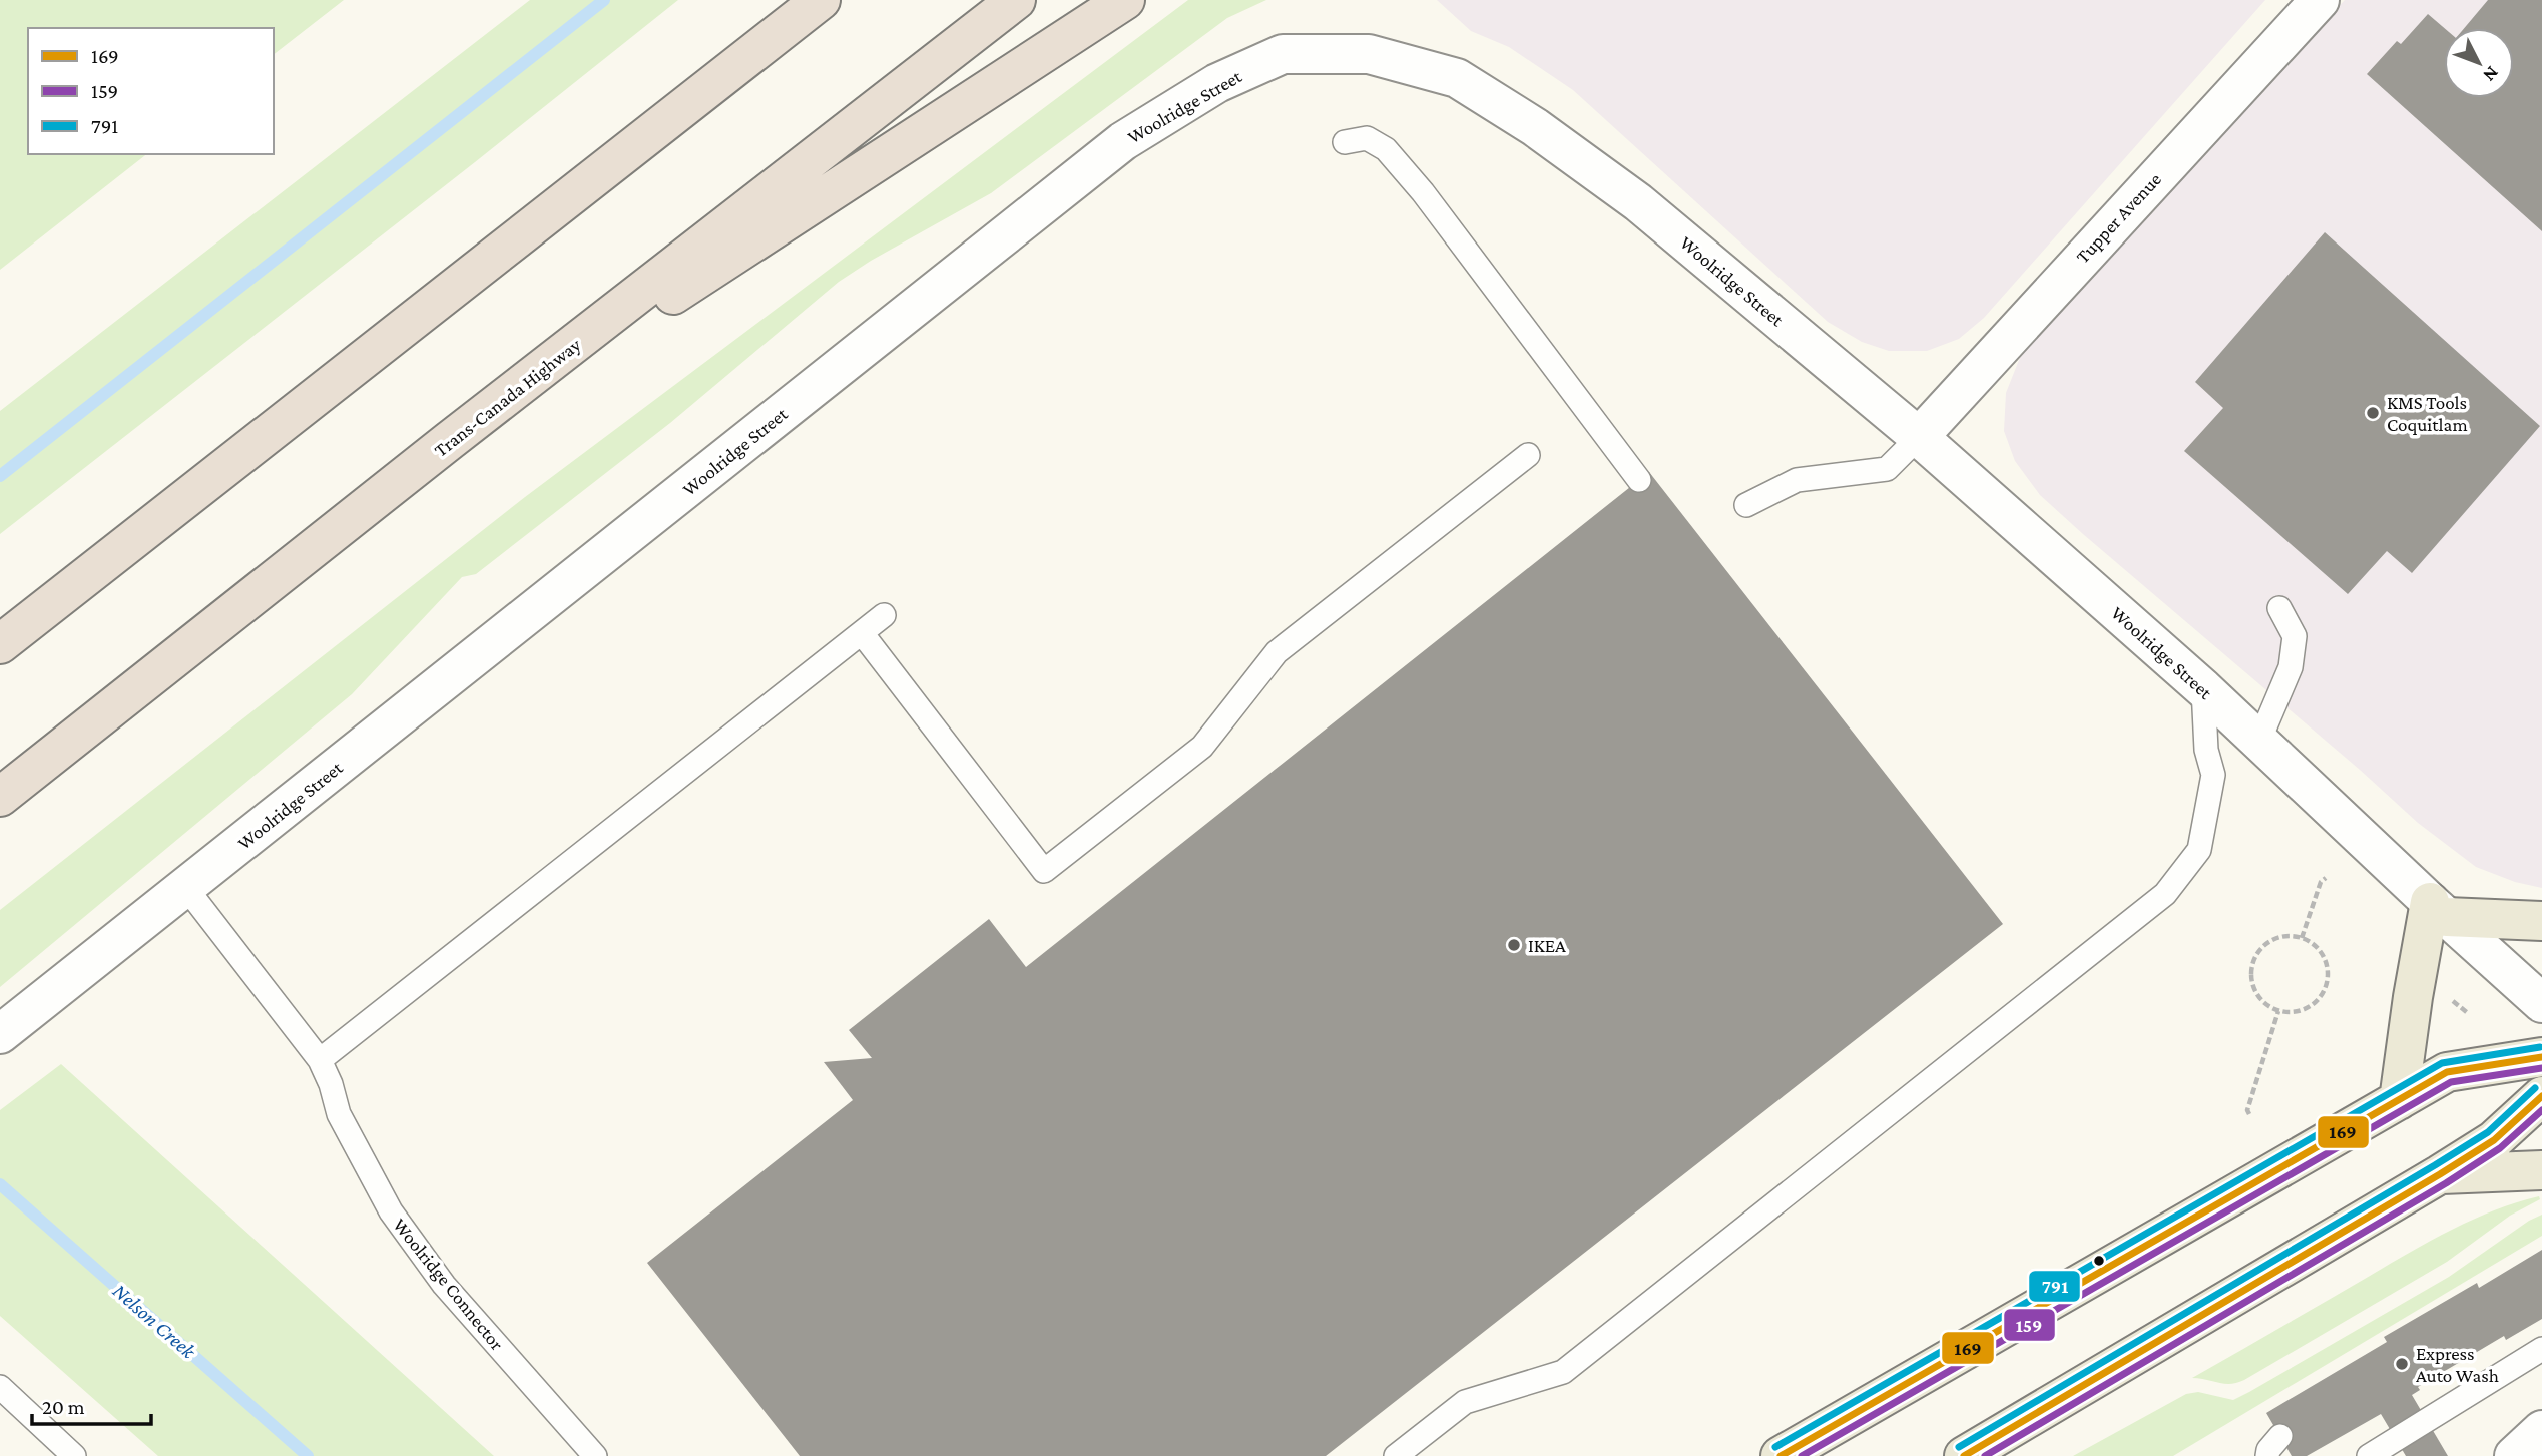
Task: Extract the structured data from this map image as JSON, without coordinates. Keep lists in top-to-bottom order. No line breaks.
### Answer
{"streets":{"highway":["Trans-Canada Highway"],"street":["Woolridge Street","Tupper Avenue"],"lane":["Woolridge Connector"]},"crossings":[["Woolridge Street","Tupper Avenue"],["Woolridge Street","Woolridge Connector"]],"water":["Nelson Creek"],"places":["KMS Tools Coquitlam","IKEA","Express Auto Wash"],"lines":["transit line 791","transit line 169","transit line 159"],"legend":["169","159","791"],"scale_bar":"20 m","north":"bottom right"}
